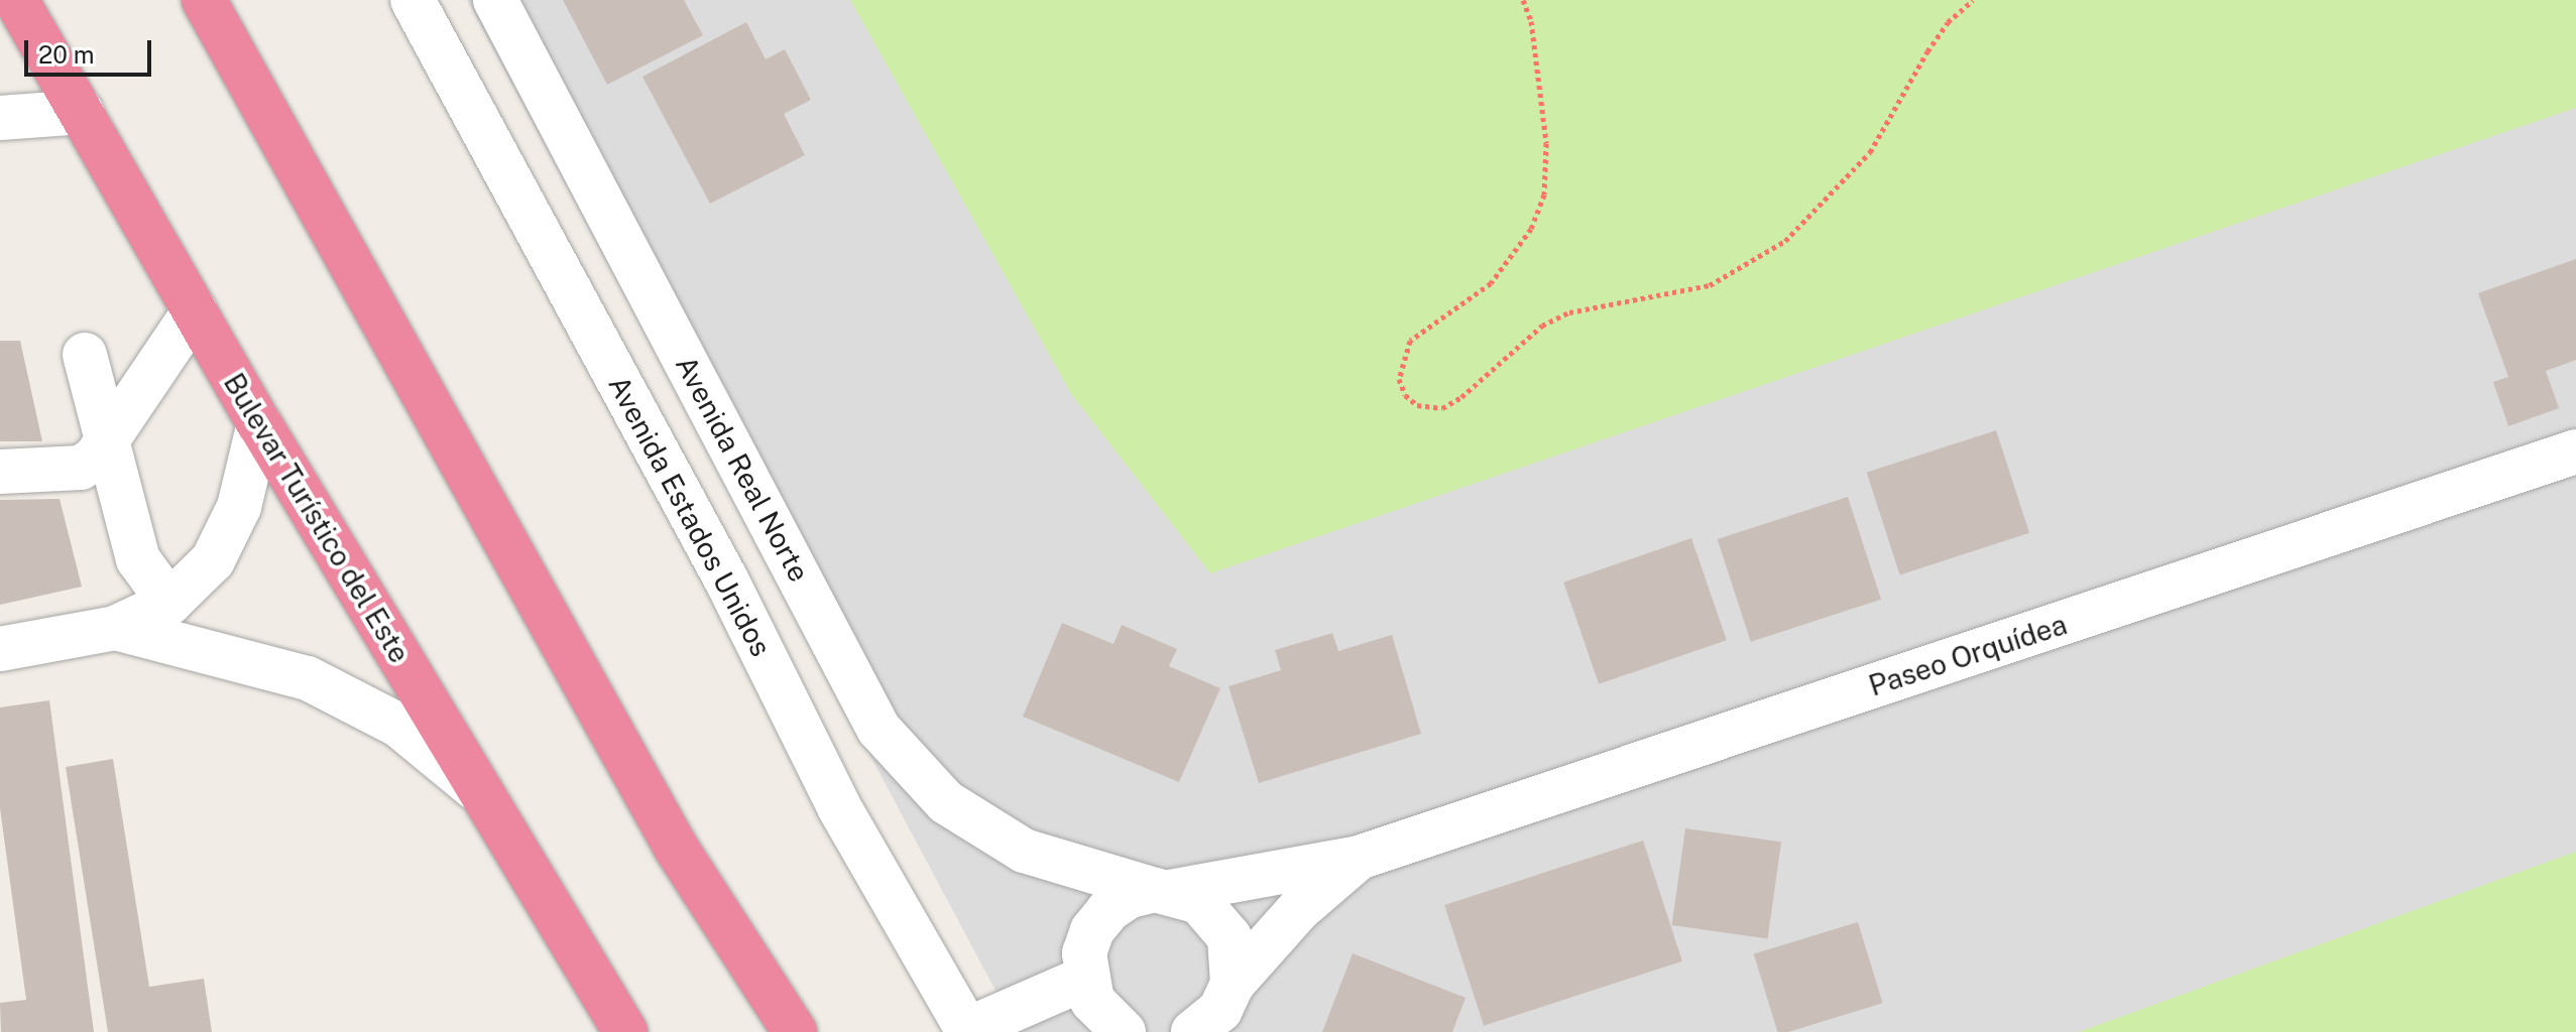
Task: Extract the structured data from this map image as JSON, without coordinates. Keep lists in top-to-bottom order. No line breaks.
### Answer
{"streets":{"highway":["Bulevar Turístico del Este"],"street":["Avenida Real Norte","Avenida Estados Unidos","Paseo Orquídea"]},"scale_bar":"20 m"}
